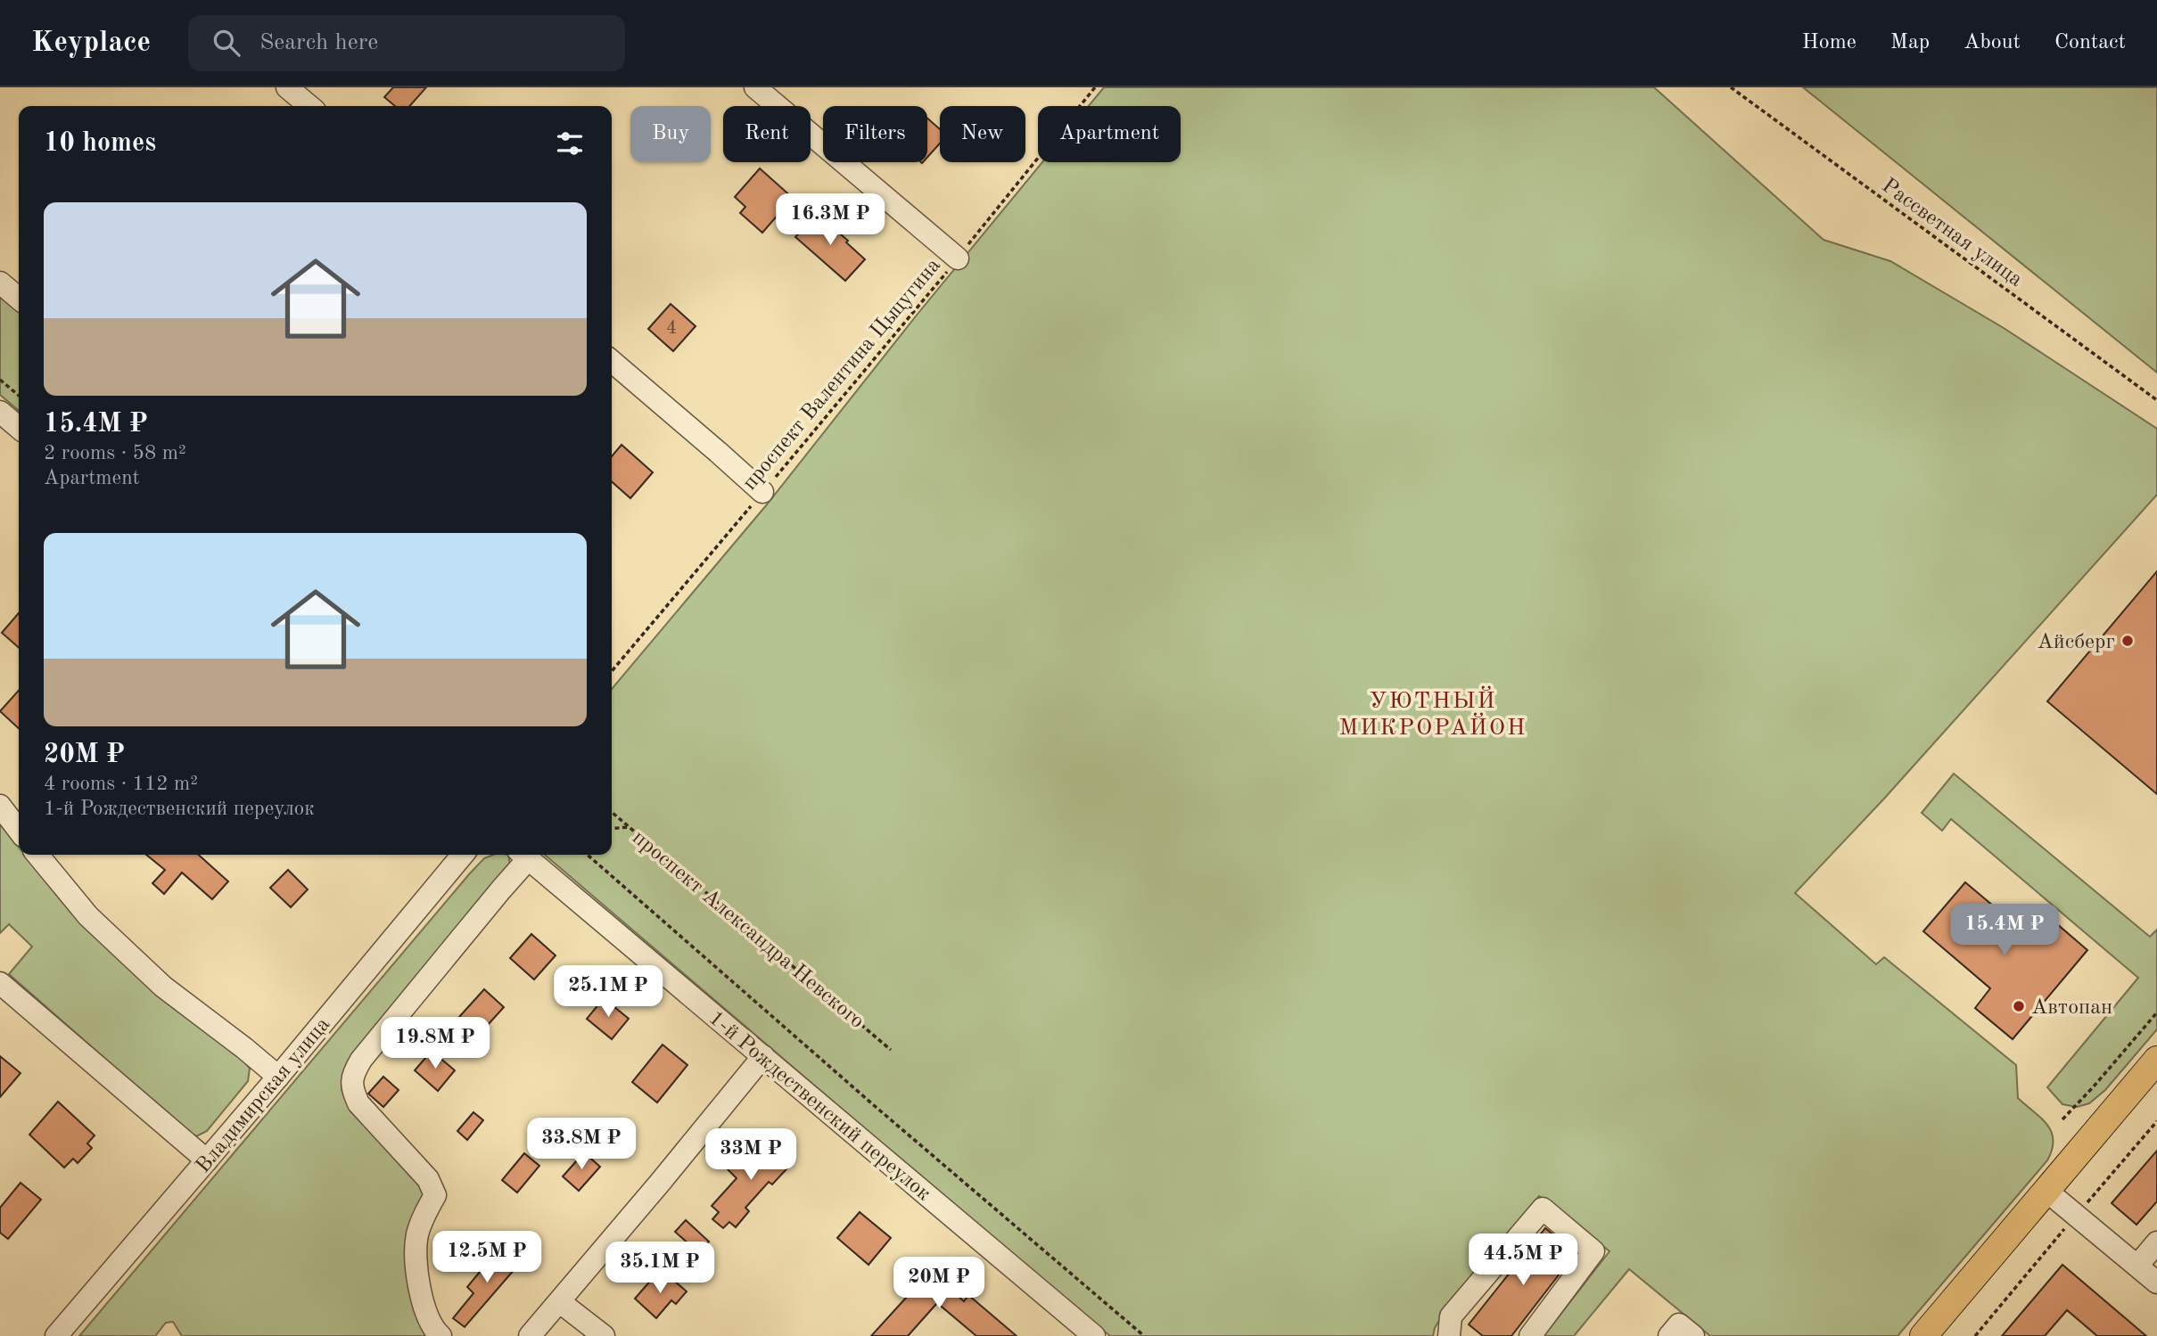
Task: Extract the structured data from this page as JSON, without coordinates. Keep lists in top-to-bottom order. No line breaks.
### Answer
{"streets":{"street":["Владимирская улица","1-й Рождественский переулок"],"path":["Рассветная улица","проспект Валентина Цыцугина","проспект Александра Невского"]},"districts":["УЮТНЫЙ МИКРОРАЙОН"],"places":["Айсберг","Автопан"],"house_numbers":["4"],"page":{"header":"Keyplace","search":"Search here","nav":["Home","Map","About","Contact"],"chip":["Buy","Rent","Filters","New","Apartment"],"heading":"10 homes","list":[{"name":"15.4M ₽","note":"2 rooms · 58 m² · Apartment"},{"name":"20M ₽","note":"4 rooms · 112 m² · 1-й Рождественский переулок"}],"price":["16.3M ₽","15.4M ₽","25.1M ₽","19.8M ₽","33.8M ₽","33M ₽","12.5M ₽","44.5M ₽","35.1M ₽","20M ₽"]}}
